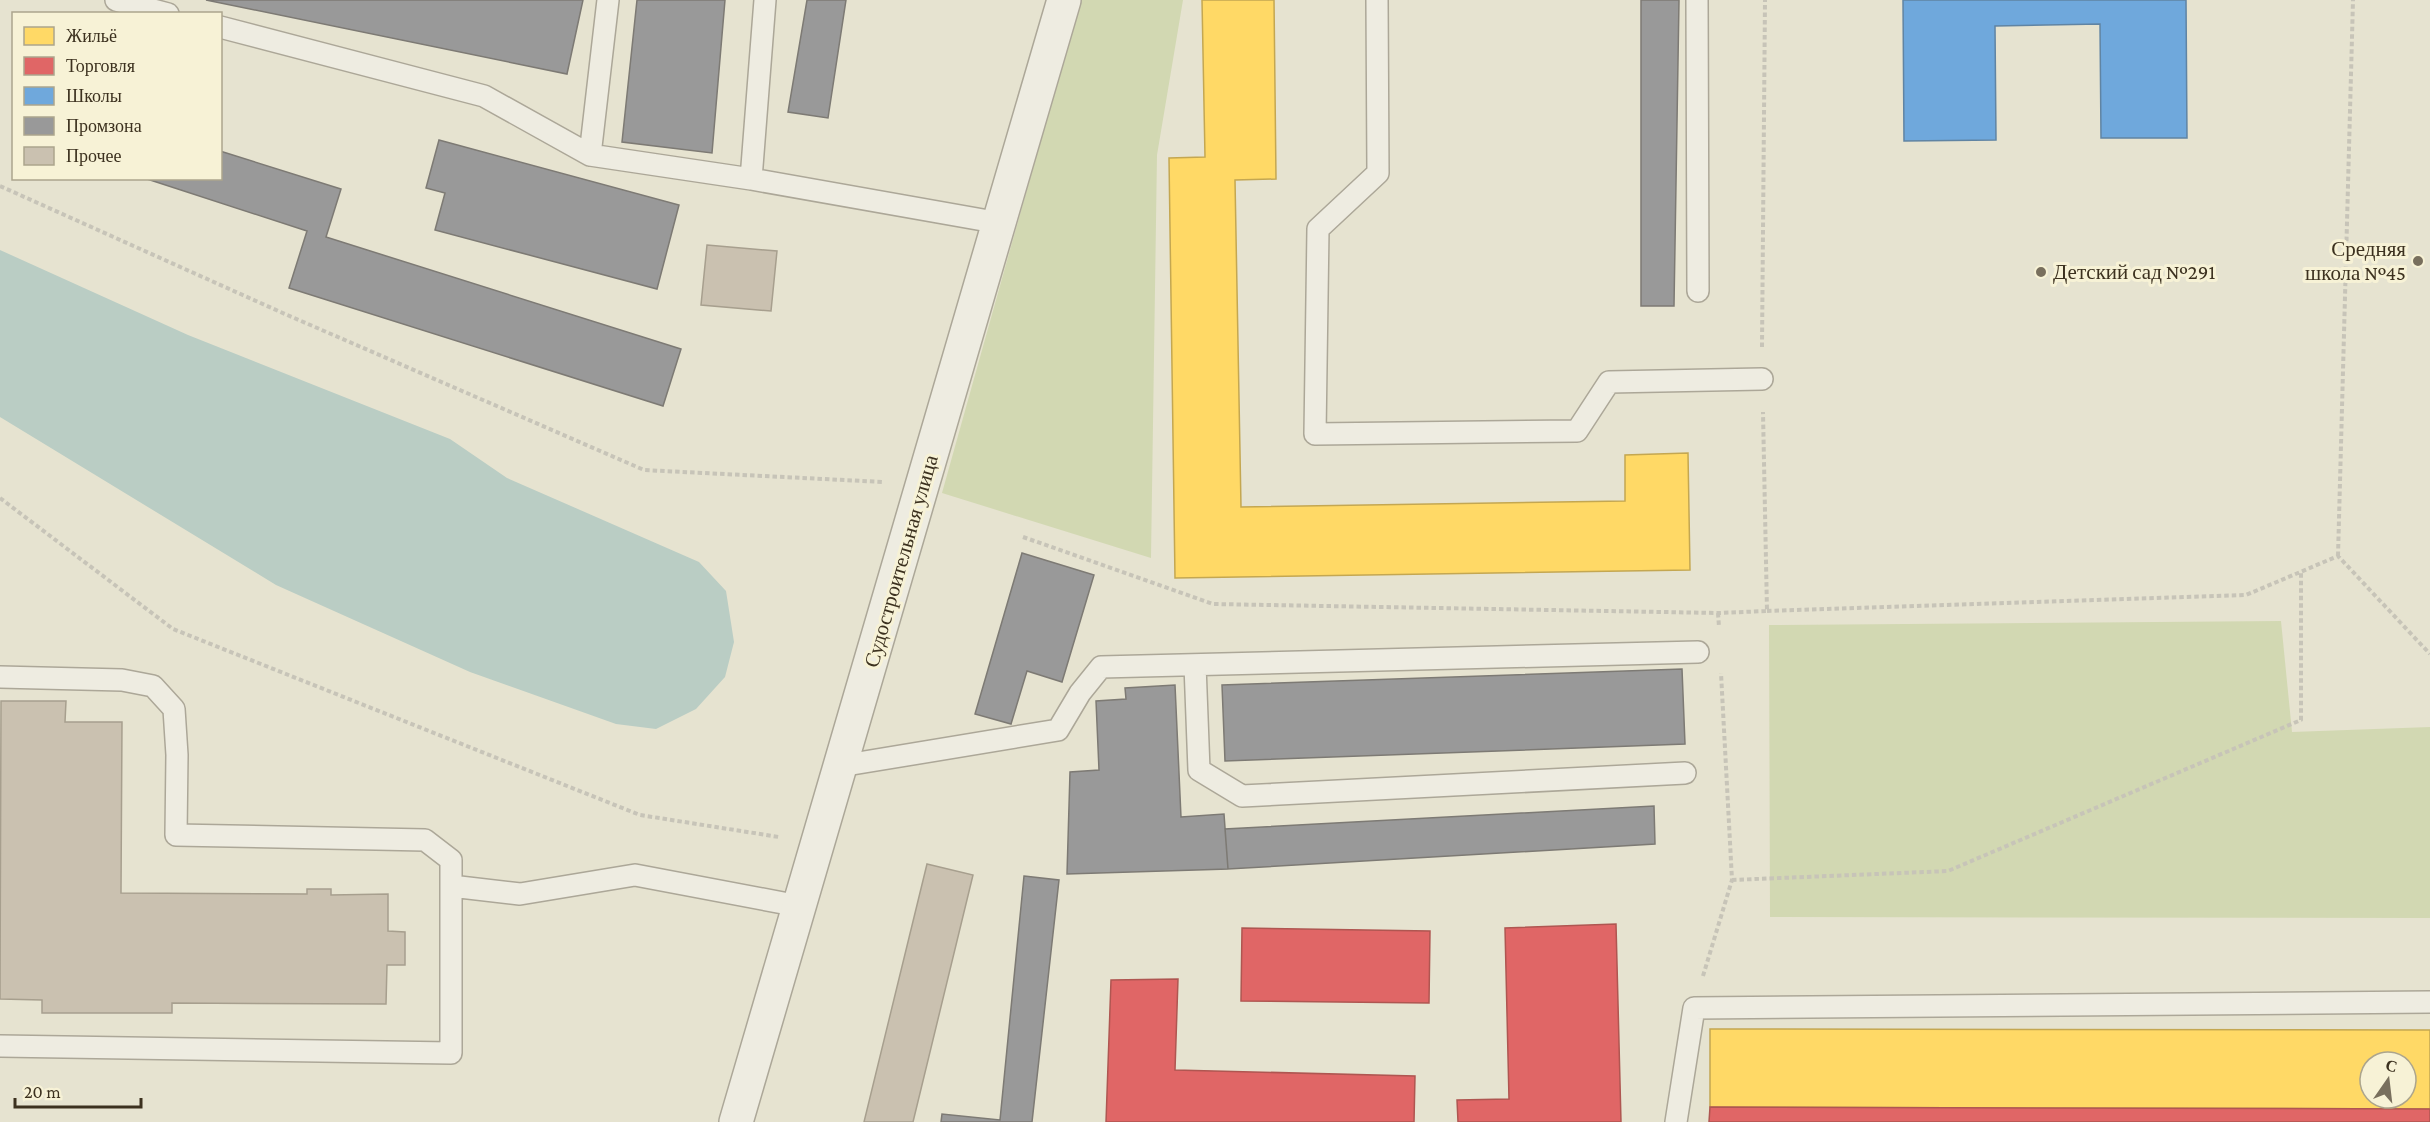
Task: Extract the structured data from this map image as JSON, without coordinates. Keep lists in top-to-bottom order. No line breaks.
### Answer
{"streets":{"street":["Судостроительная улица"]},"places":["Средняя школа №45","Детский сад №291"],"legend":["Жильё","Торговля","Школы","Промзона","Прочее"],"scale_bar":"20 m","north":"top"}
